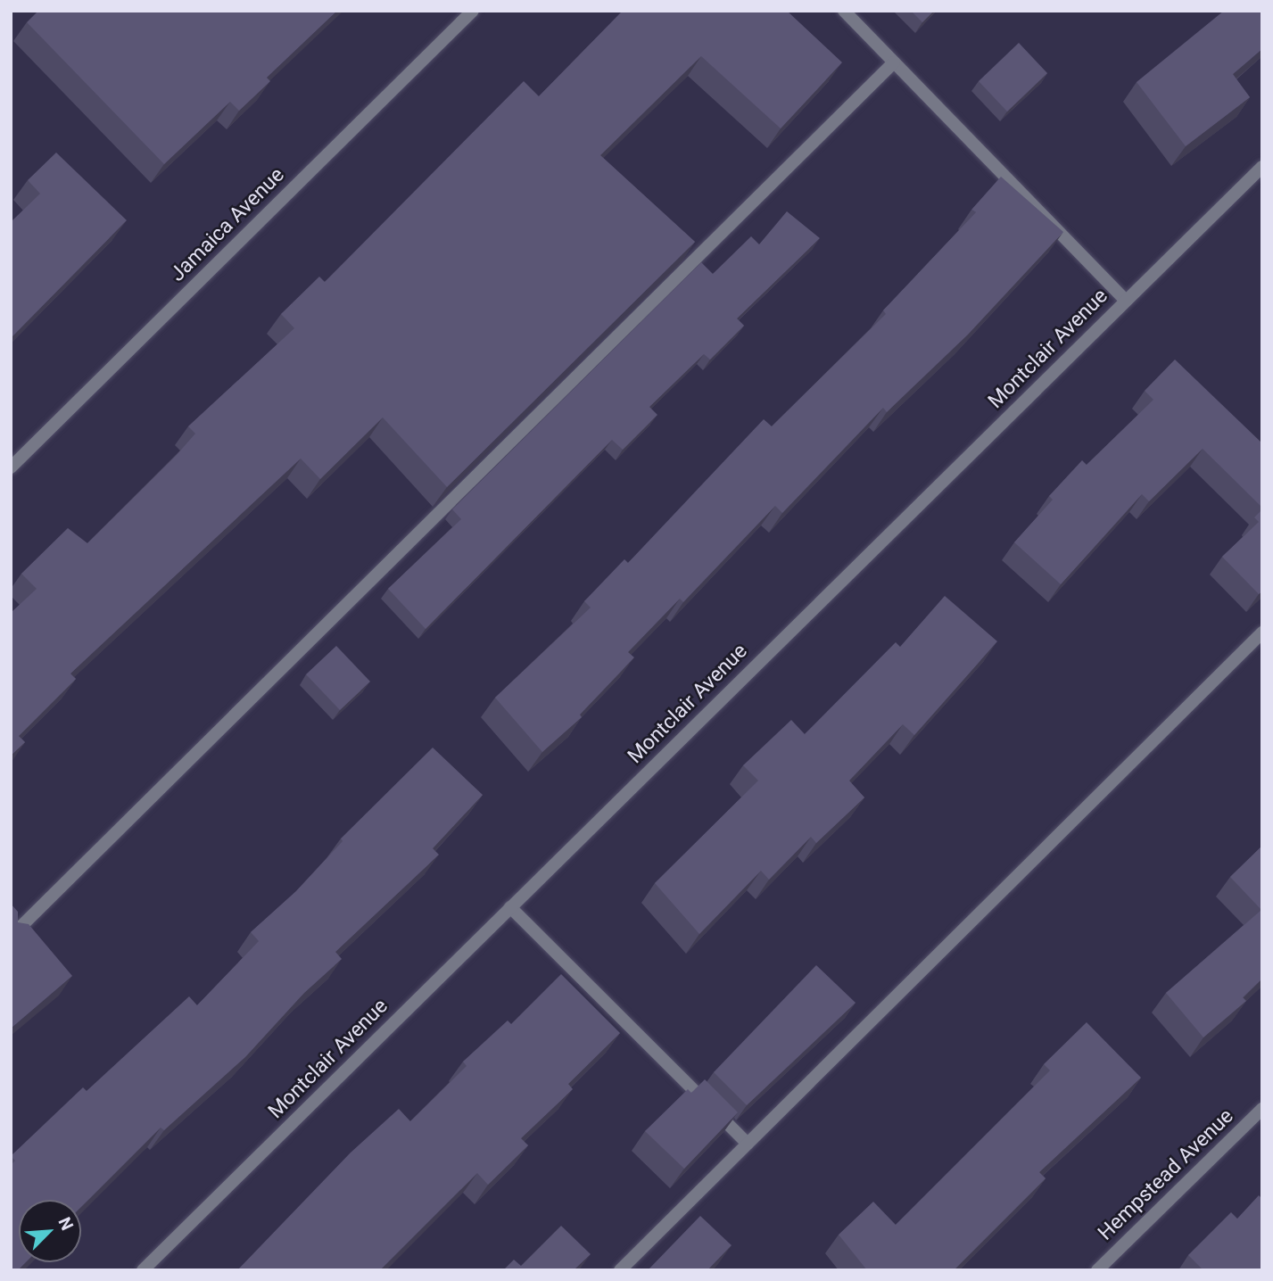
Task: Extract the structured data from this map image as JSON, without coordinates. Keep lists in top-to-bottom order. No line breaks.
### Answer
{"streets":{"street":["Jamaica Avenue","Montclair Avenue","Hempstead Avenue"]},"north":"top right"}
